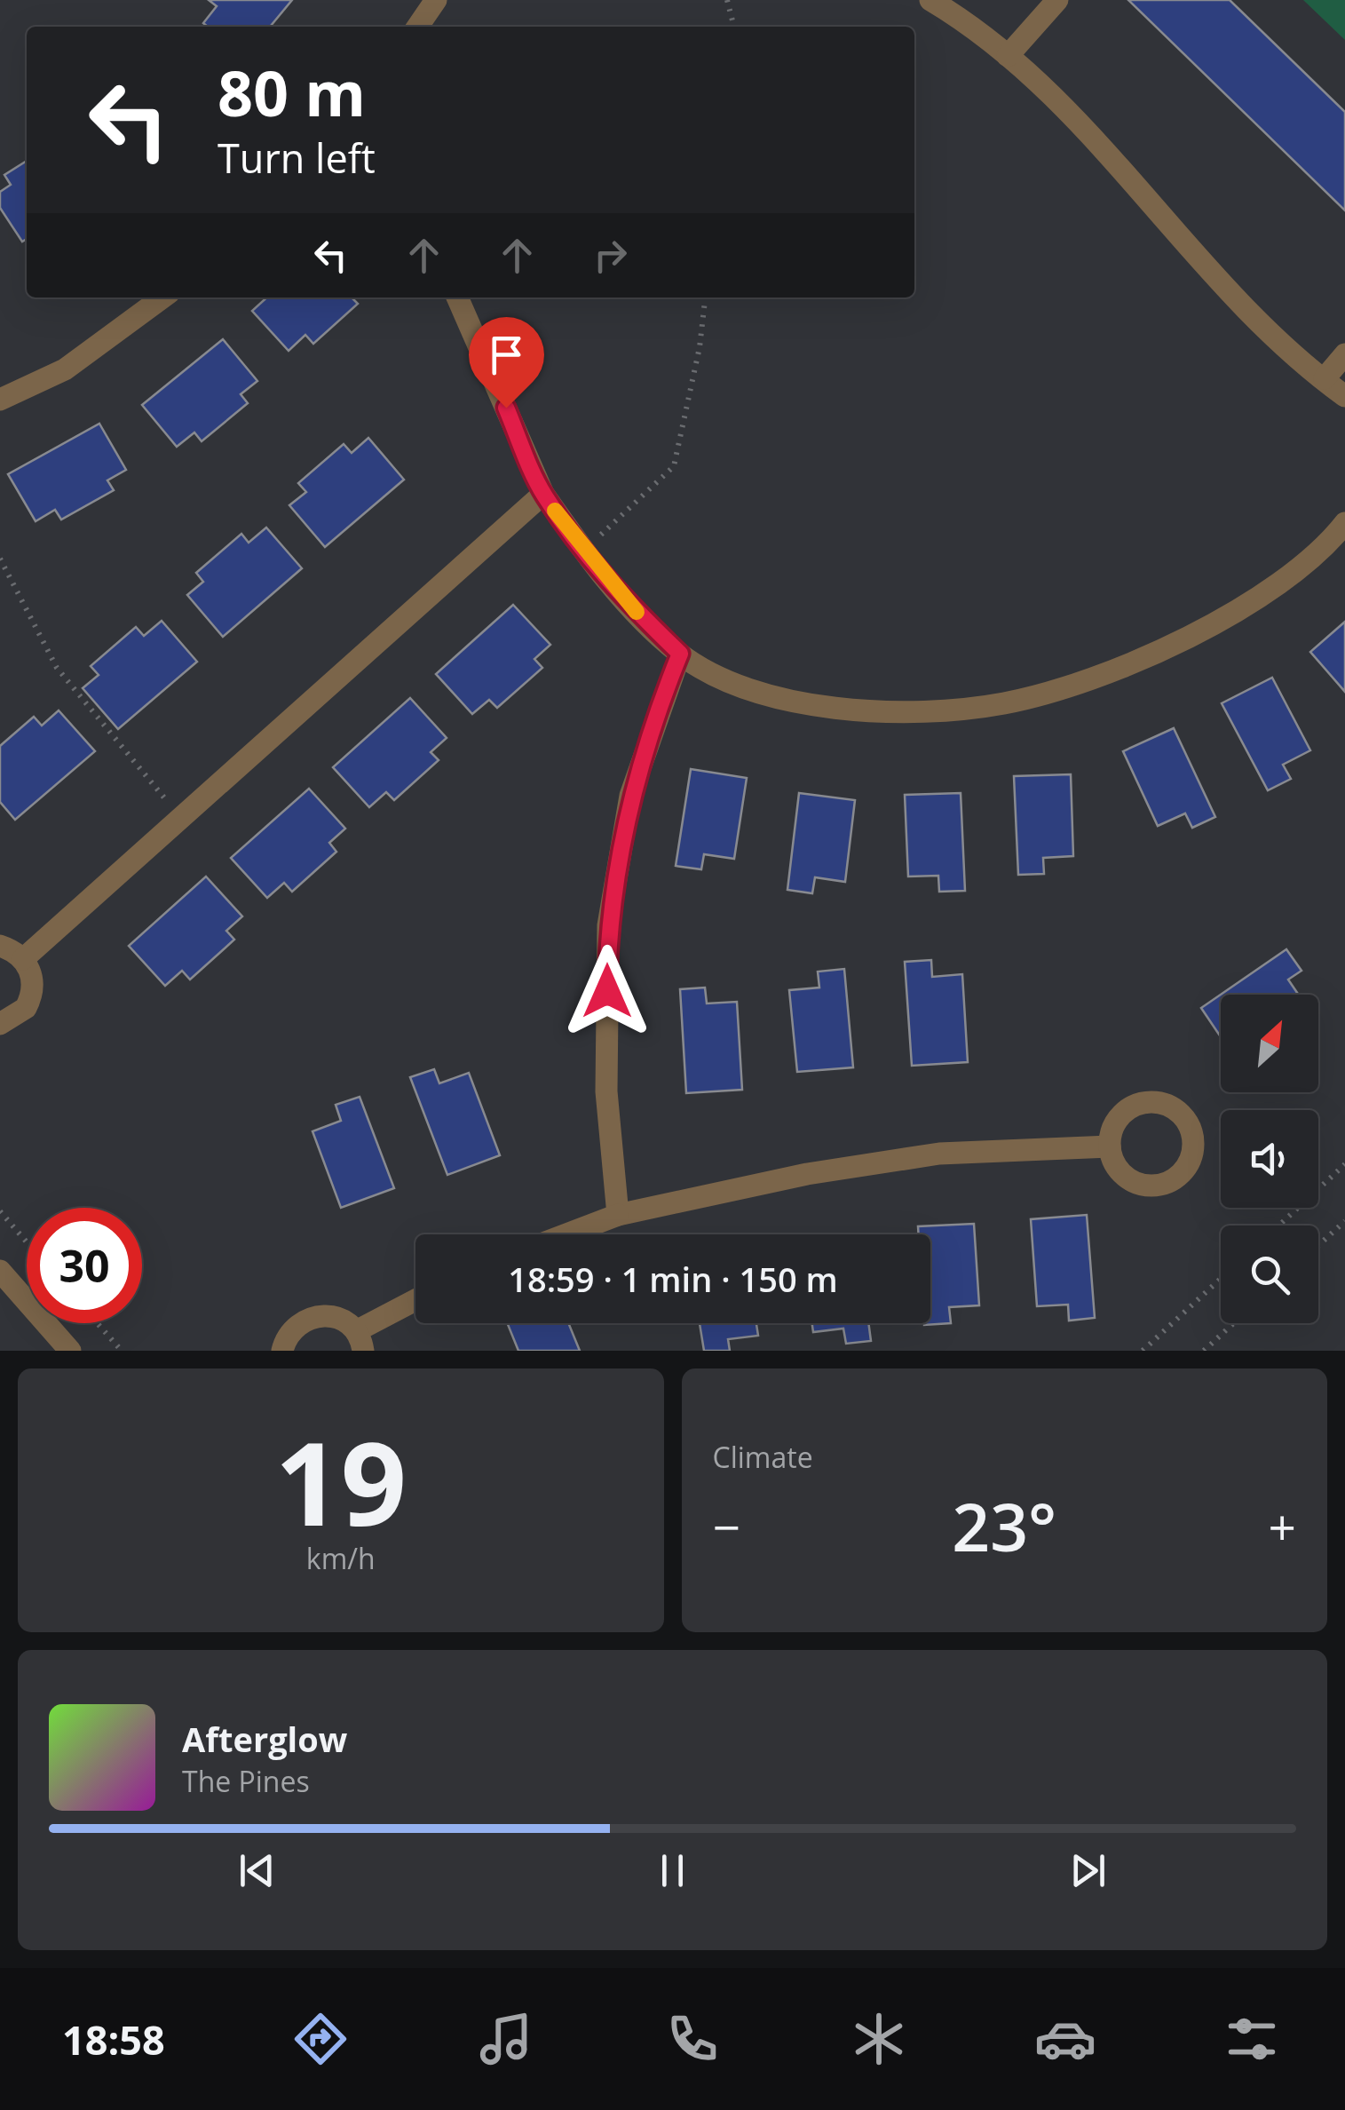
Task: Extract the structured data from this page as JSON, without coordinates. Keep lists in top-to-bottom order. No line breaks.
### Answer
{"north":"top right","page":{"turn":["80 m","Turn left"],"limit":"30","trip":"18:59 · 1 min · 150 m","tile":[["19","km/h"],"Climate"],"heat":["−","23°","+"],"song":["Afterglow","The Pines"],"tabs":"18:58"}}
